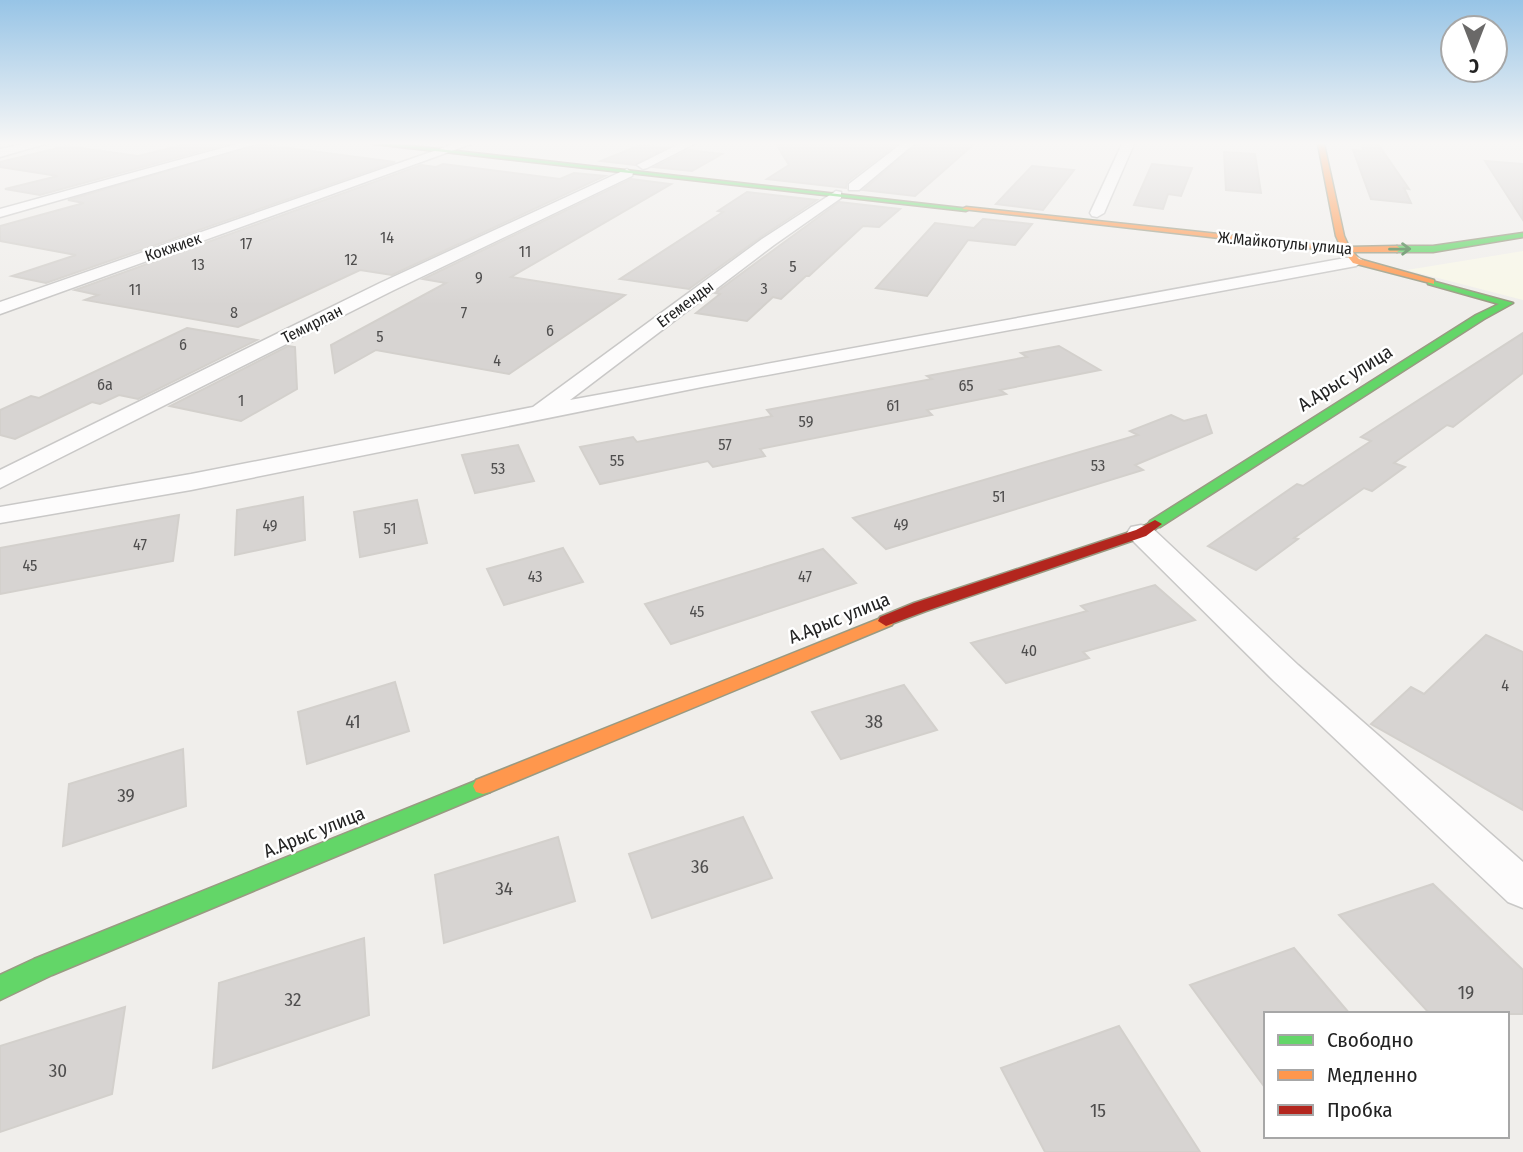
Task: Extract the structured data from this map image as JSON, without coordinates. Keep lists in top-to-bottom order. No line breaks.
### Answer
{"streets":{"street":["Ж.Майкотулы улица","Кокжиек","Егеменды","Темирлан","А.Арыс улица"]},"crossings":[["Ж.Майкотулы улица","А.Арыс улица"]],"house_numbers":["14","17","11","12","13","5","9","3","11","8","7","6","5","6","4","6а","65","1","61","59","57","55","53","53","51","49","49","51","47","45","43","47","45","40","4","41","38","39","36","34","19","32","30","15"],"legend":["Свободно","Медленно","Пробка"],"north":"bottom"}
